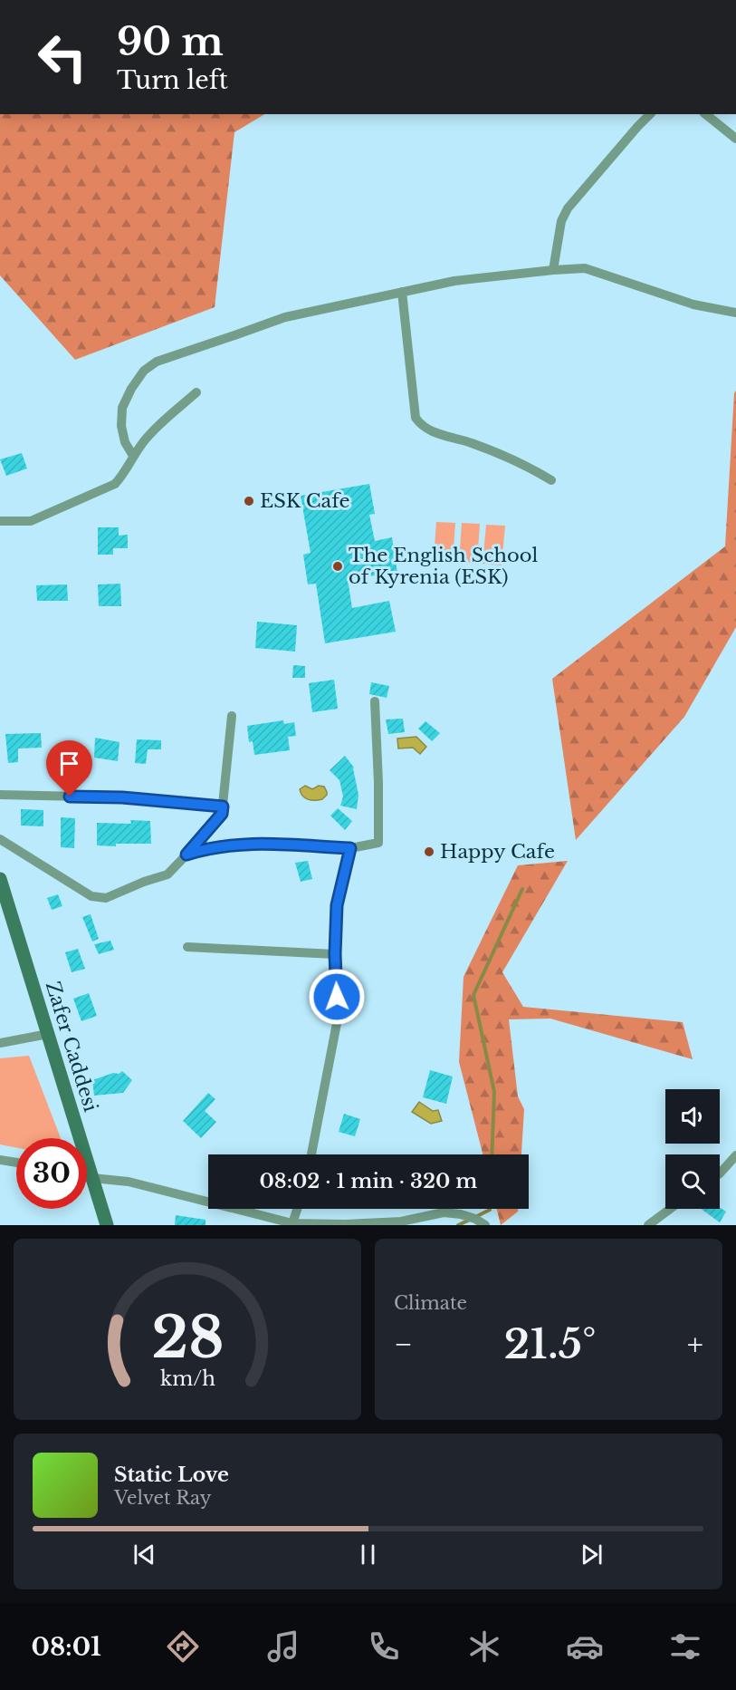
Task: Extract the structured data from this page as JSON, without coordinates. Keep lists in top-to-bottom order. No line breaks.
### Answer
{"streets":{"street":["Zafer Caddesi"]},"places":["ESK Cafe","The English School of Kyrenia (ESK)","Happy Cafe"],"page":{"turn":["90 m","Turn left"],"limit":"30","trip":"08:02 · 1 min · 320 m","tile":"Climate","heat":["−","21.5°","+"],"song":["Static Love","Velvet Ray"],"tabs":"08:01","gauge":["28","km/h"]}}
